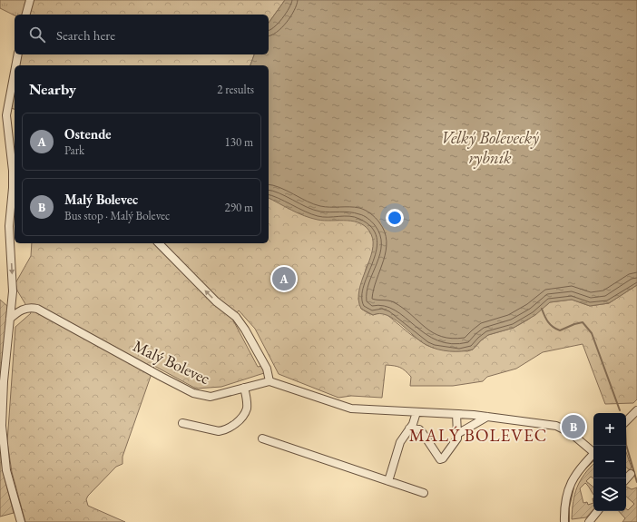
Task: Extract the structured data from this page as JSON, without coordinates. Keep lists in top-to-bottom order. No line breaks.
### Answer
{"streets":{"street":["Malý Bolevec"]},"districts":["MALÝ BOLEVEC"],"water":["Velký Bolevecký rybník"],"page":{"search":"Search here","heading":["Nearby","2 results"],"list":[{"mark":"A","name":"Ostende","note":"Park","value":"130 m"},{"mark":"B","name":"Malý Bolevec","note":"Bus stop · Malý Bolevec","value":"290 m"}],"pins":["A","B"],"map_buttons":["+","−"]}}
